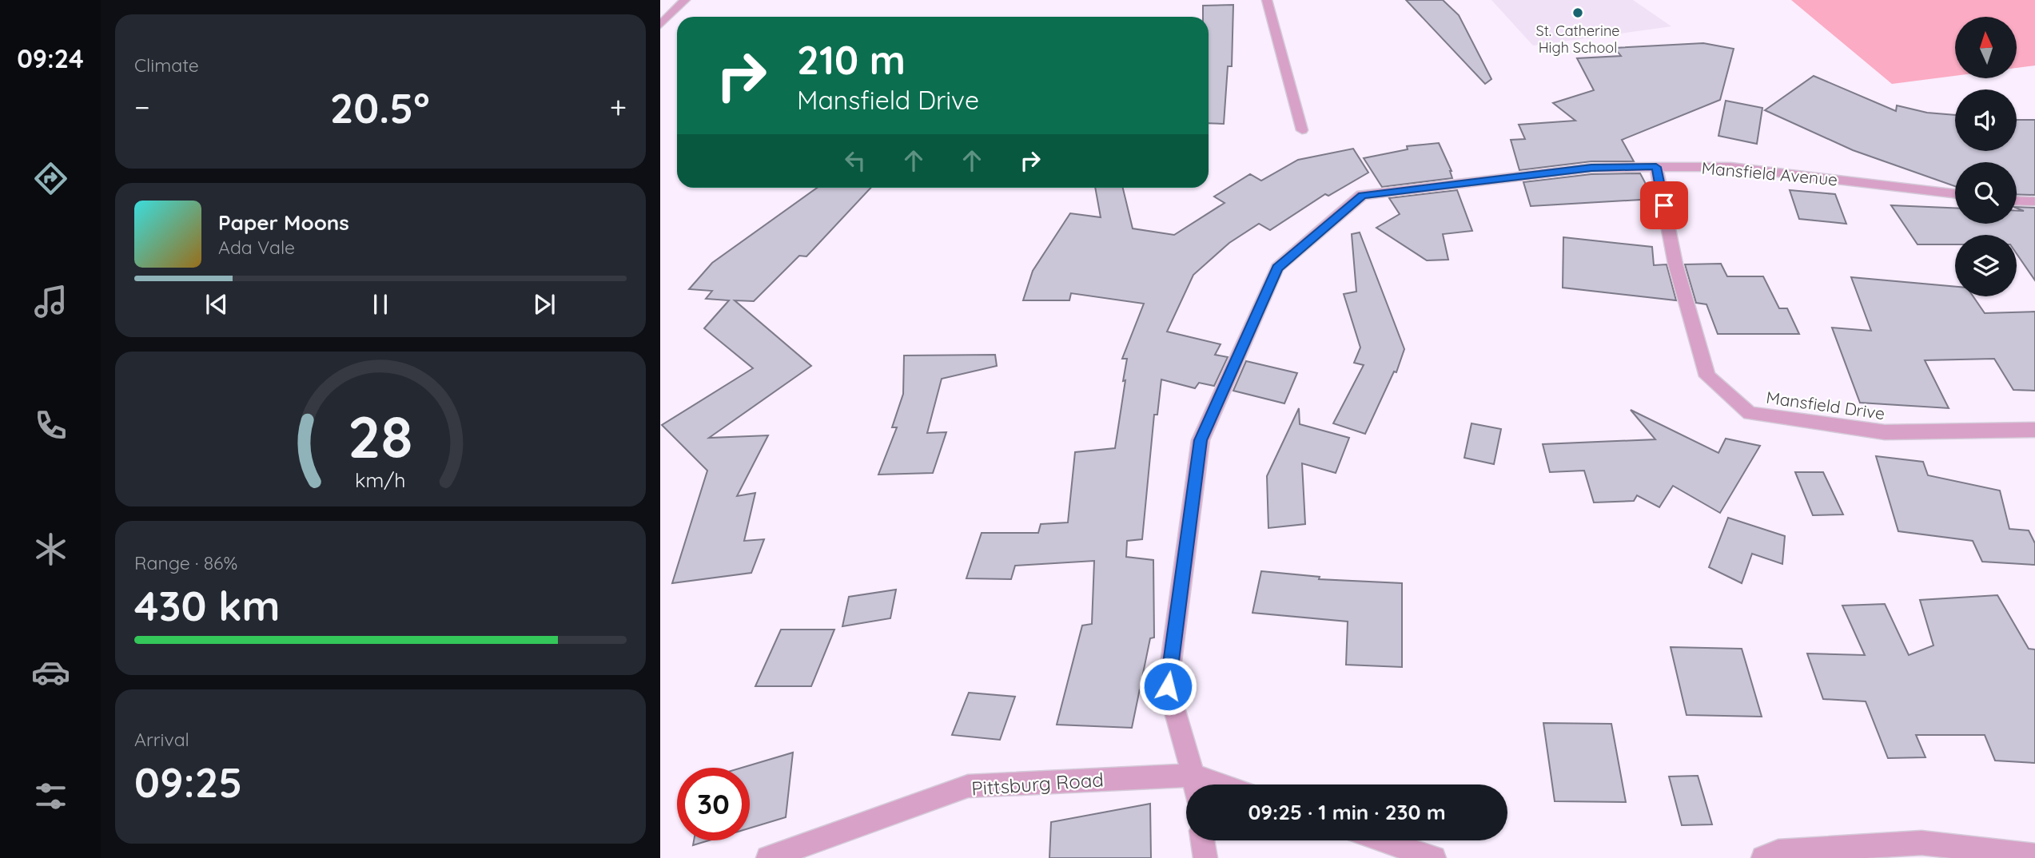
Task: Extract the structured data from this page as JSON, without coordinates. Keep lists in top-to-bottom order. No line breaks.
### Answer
{"streets":{"street":["Mansfield Avenue","Mansfield Drive","Pittsburg Road"]},"crossings":[["Mansfield Avenue","Mansfield Drive"]],"places":["St. Catherine High School"],"north":"top","page":{"tabs":"09:24","tile":["Climate",["Range · 86%","430 km"],["Arrival","09:25"]],"turn":["210 m","Mansfield Drive"],"heat":["−","20.5°","+"],"song":["Paper Moons","Ada Vale"],"limit":"30","trip":"09:25 · 1 min · 230 m","gauge":["28","km/h"]}}
